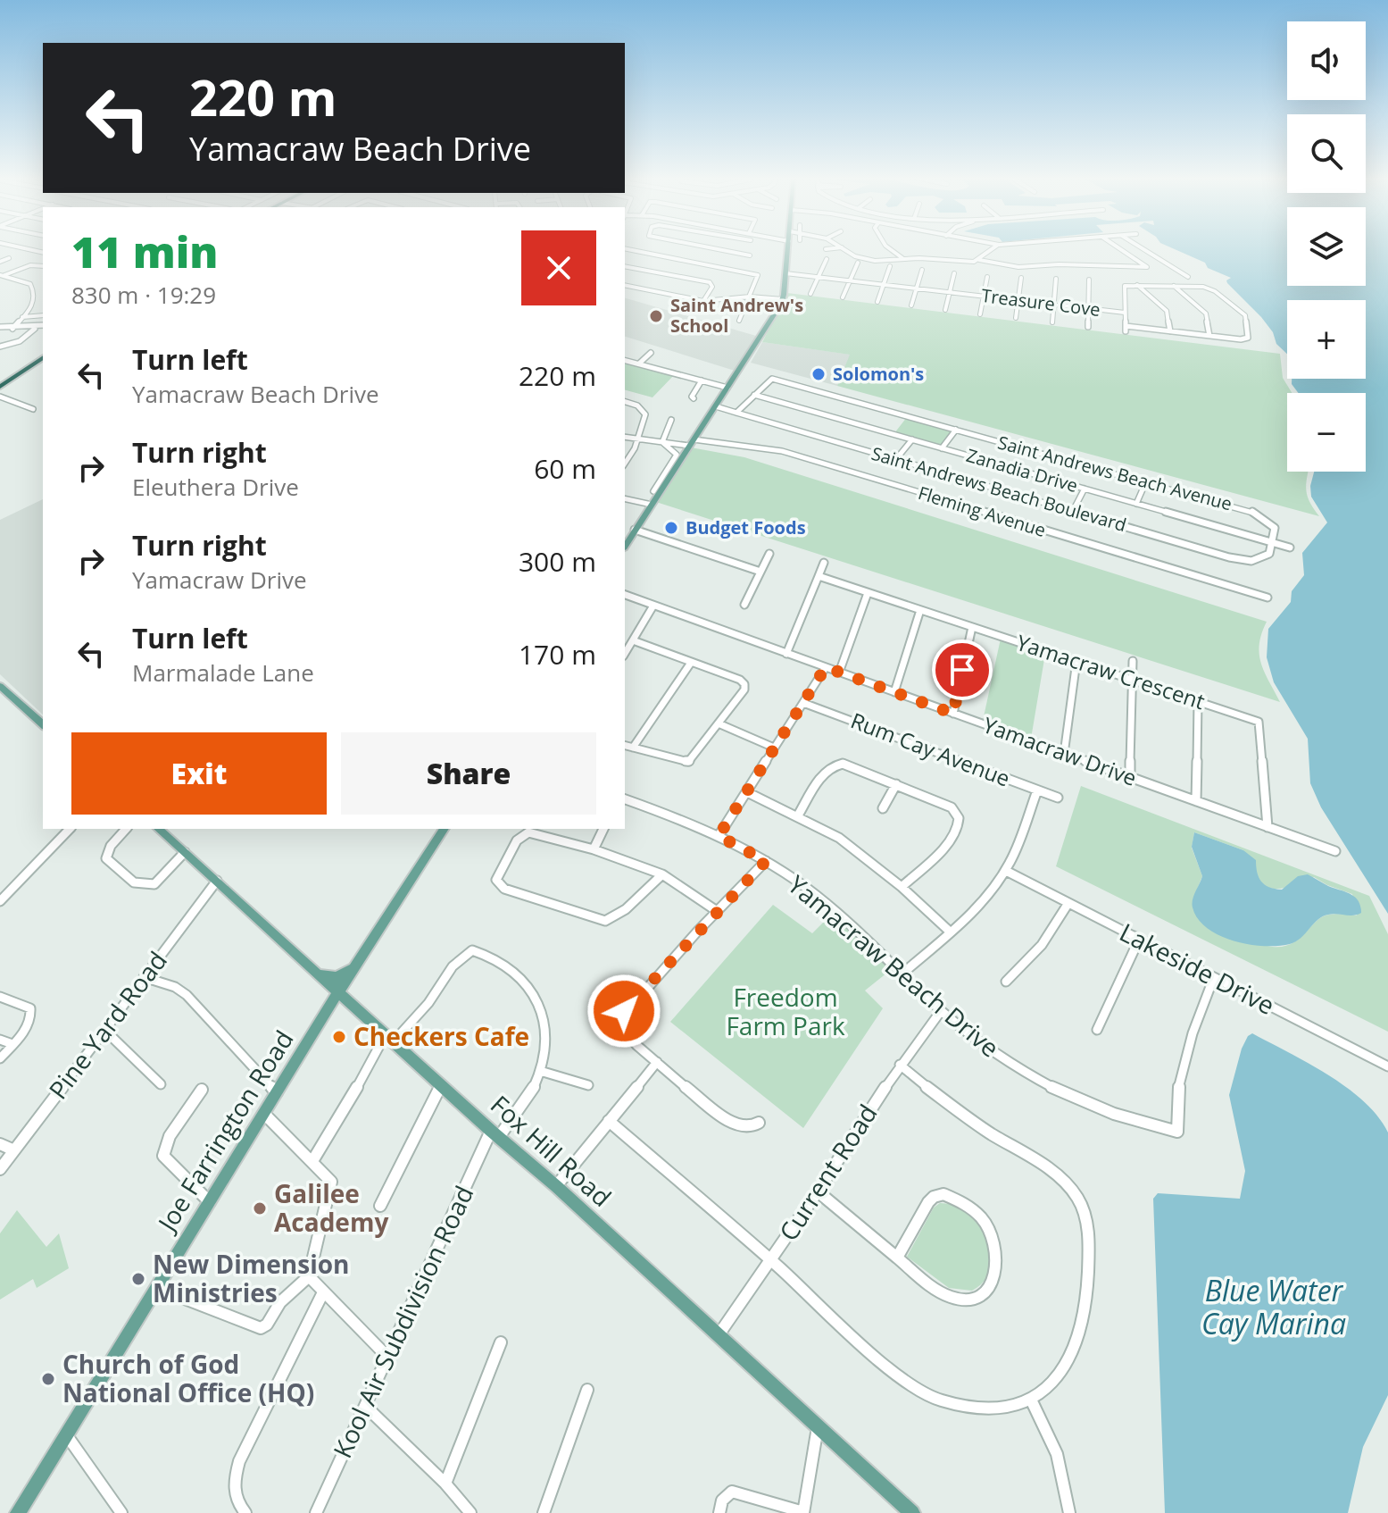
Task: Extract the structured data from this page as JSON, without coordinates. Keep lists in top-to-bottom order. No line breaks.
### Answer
{"streets":{"main road":["Joe Farrington Road","Fox Hill Road"],"street":["Treasure Cove","Zanadia Drive","Saint Andrews Beach Avenue","Saint Andrews Beach Boulevard","Fleming Avenue","Yamacraw Crescent","Rum Cay Avenue","Yamacraw Drive","Yamacraw Beach Drive","Lakeside Drive","Pine Yard Road","Current Road","Kool Air Subdivision Road"]},"crossings":[["Zanadia Drive","Saint Andrews Beach Avenue"],["Zanadia Drive","Saint Andrews Beach Boulevard"],["Saint Andrews Beach Avenue","Saint Andrews Beach Boulevard"],["Yamacraw Crescent","Yamacraw Drive"],["Yamacraw Beach Drive","Lakeside Drive"],["Yamacraw Beach Drive","Current Road"],["Pine Yard Road","Fox Hill Road"],["Joe Farrington Road","Fox Hill Road"],["Fox Hill Road","Current Road"],["Fox Hill Road","Kool Air Subdivision Road"]],"water":["Blue Water Cay Marina"],"parks":["Freedom Farm Park"],"places":["Saint Andrew's School","Solomon's","Budget Foods","Checkers Cafe","Galilee Academy","New Dimension Ministries","Church of God National Office (HQ)"],"page":{"map_buttons":["+","−"],"turn":["220 m","Yamacraw Beach Drive"],"heading":["11 min","830 m · 19:29"],"list":[{"name":"Turn left","note":"Yamacraw Beach Drive","value":"220 m"},{"name":"Turn right","note":"Eleuthera Drive","value":"60 m"},{"name":"Turn right","note":"Yamacraw Drive","value":"300 m"},{"name":"Turn left","note":"Marmalade Lane","value":"170 m"}],"buttons":["Exit","Share"]}}
